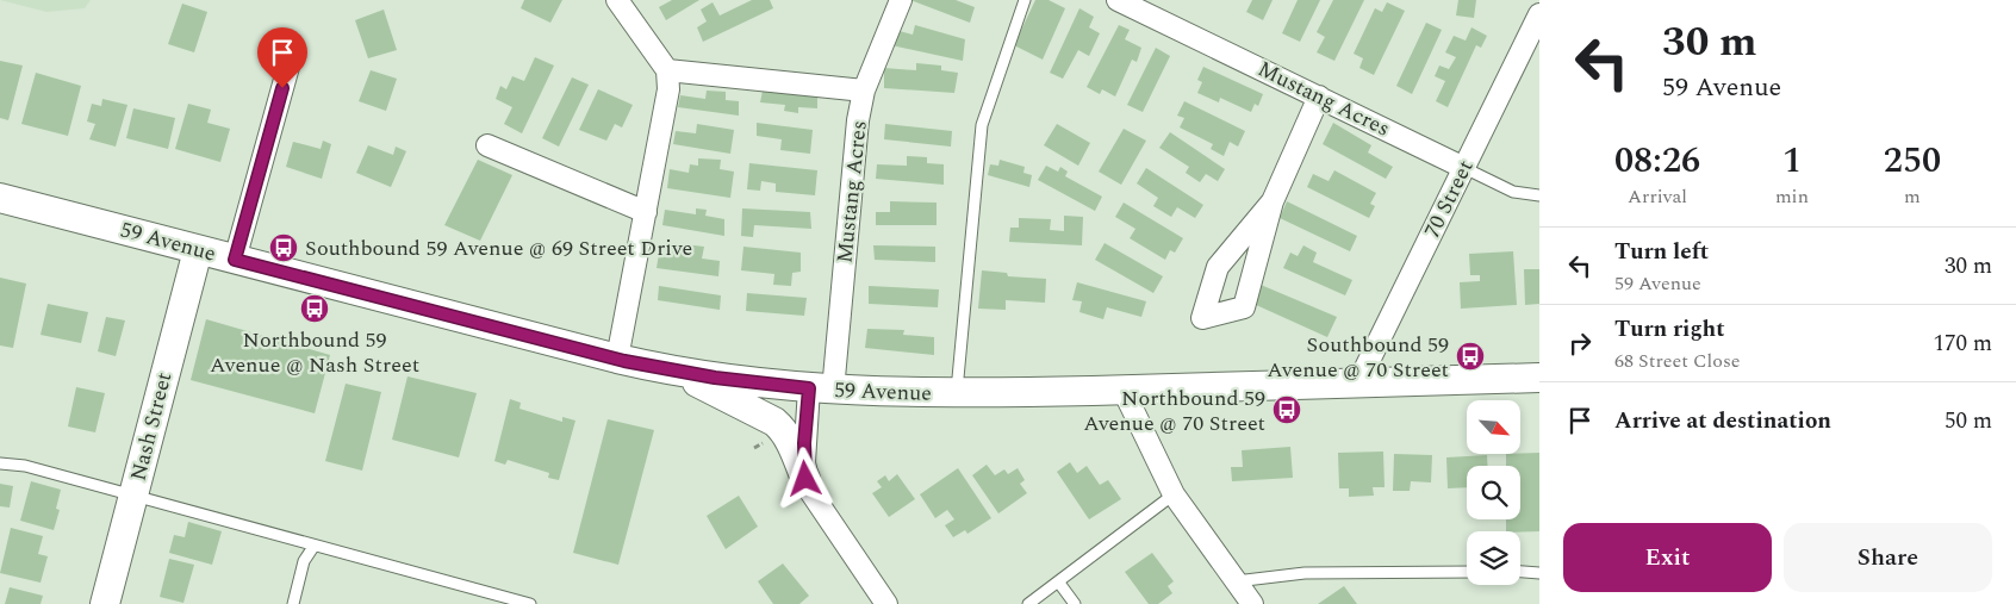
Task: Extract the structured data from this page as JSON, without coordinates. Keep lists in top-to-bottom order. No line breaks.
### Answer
{"streets":{"street":["Mustang Acres","70 Street","59 Avenue","Nash Street"]},"crossings":[["Mustang Acres","70 Street"],["Mustang Acres","59 Avenue"],["70 Street","59 Avenue"],["59 Avenue","Nash Street"]],"places":{"bus stop":["Southbound 59 Avenue @ 69 Street Drive","Northbound 59 Avenue @ Nash Street","Southbound 59 Avenue @ 70 Street","Northbound 59 Avenue @ 70 Street"]},"north":"bottom right","page":{"turn":["30 m","59 Avenue"],"eta":["08:26","Arrival","1","min","250","m"],"list":[{"name":"Turn left","note":"59 Avenue","value":"30 m"},{"name":"Turn right","note":"68 Street Close","value":"170 m"},{"name":"Arrive at destination","value":"50 m"}],"buttons":["Exit","Share"]}}
